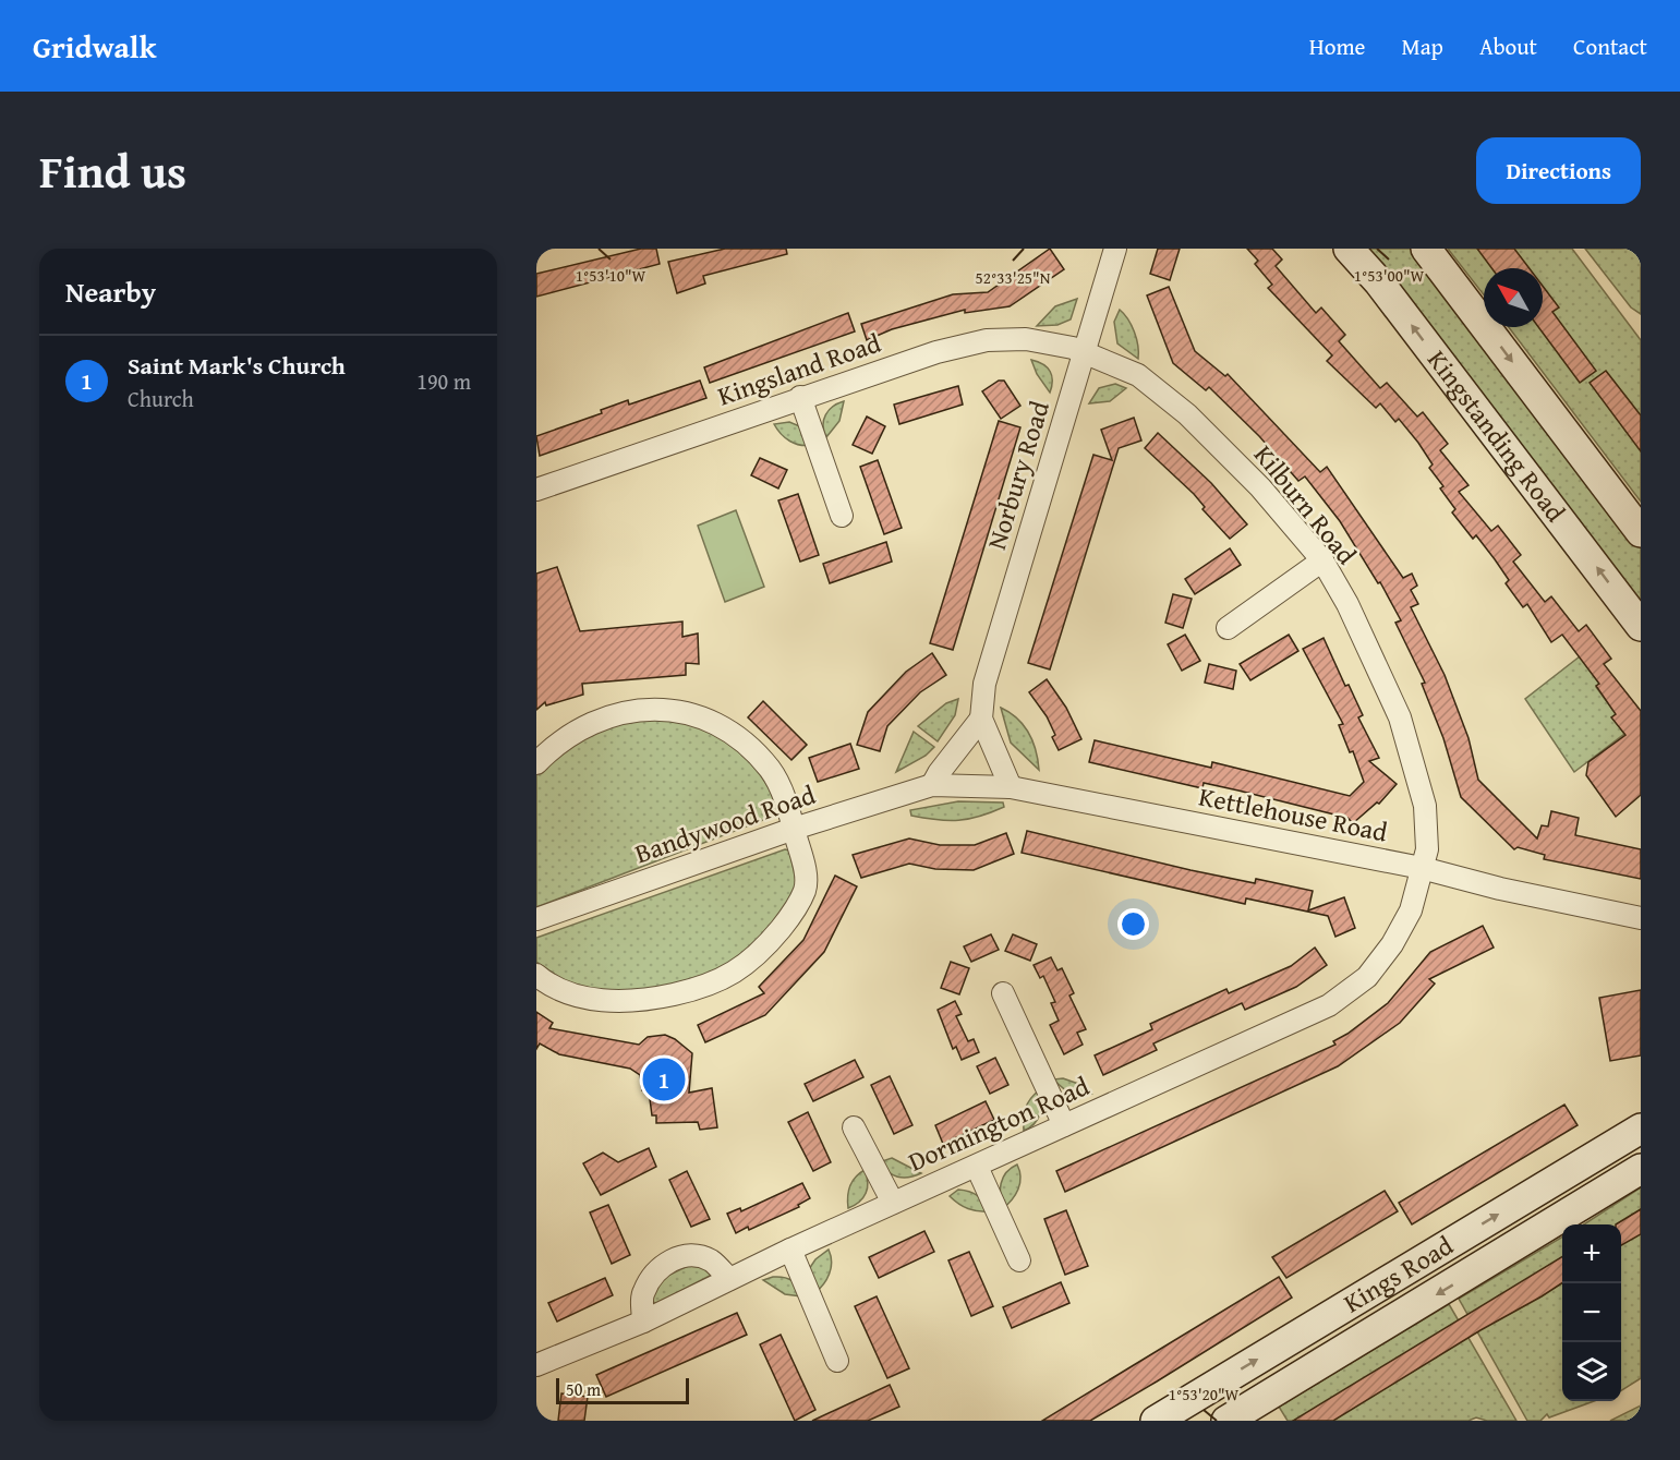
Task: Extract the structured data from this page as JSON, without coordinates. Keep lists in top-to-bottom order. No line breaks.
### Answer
{"streets":{"main road":["Kingstanding Road","Kings Road"],"street":["Kingsland Road","Norbury Road","Kilburn Road","Kettlehouse Road","Bandywood Road","Dormington Road"]},"crossings":[["Kingsland Road","Norbury Road"],["Kingsland Road","Kilburn Road"],["Norbury Road","Kilburn Road"],["Norbury Road","Kettlehouse Road"],["Kilburn Road","Kettlehouse Road"],["Kilburn Road","Dormington Road"],["Kettlehouse Road","Bandywood Road"],["Kettlehouse Road","Dormington Road"]],"scale_bar":"50 m","north":"top left","page":{"header":"Gridwalk","nav":["Home","Map","About","Contact"],"title":"Find us","buttons":"Directions","heading":"Nearby","list":[{"mark":"1","name":"Saint Mark's Church","note":"Church","value":"190 m"}],"pins":"1","map_buttons":["+","−"],"scale":"50 m"},"coordinates":["1°53'10\"W","1°53'00\"W","52°33'25\"N","1°53'20\"W"]}
